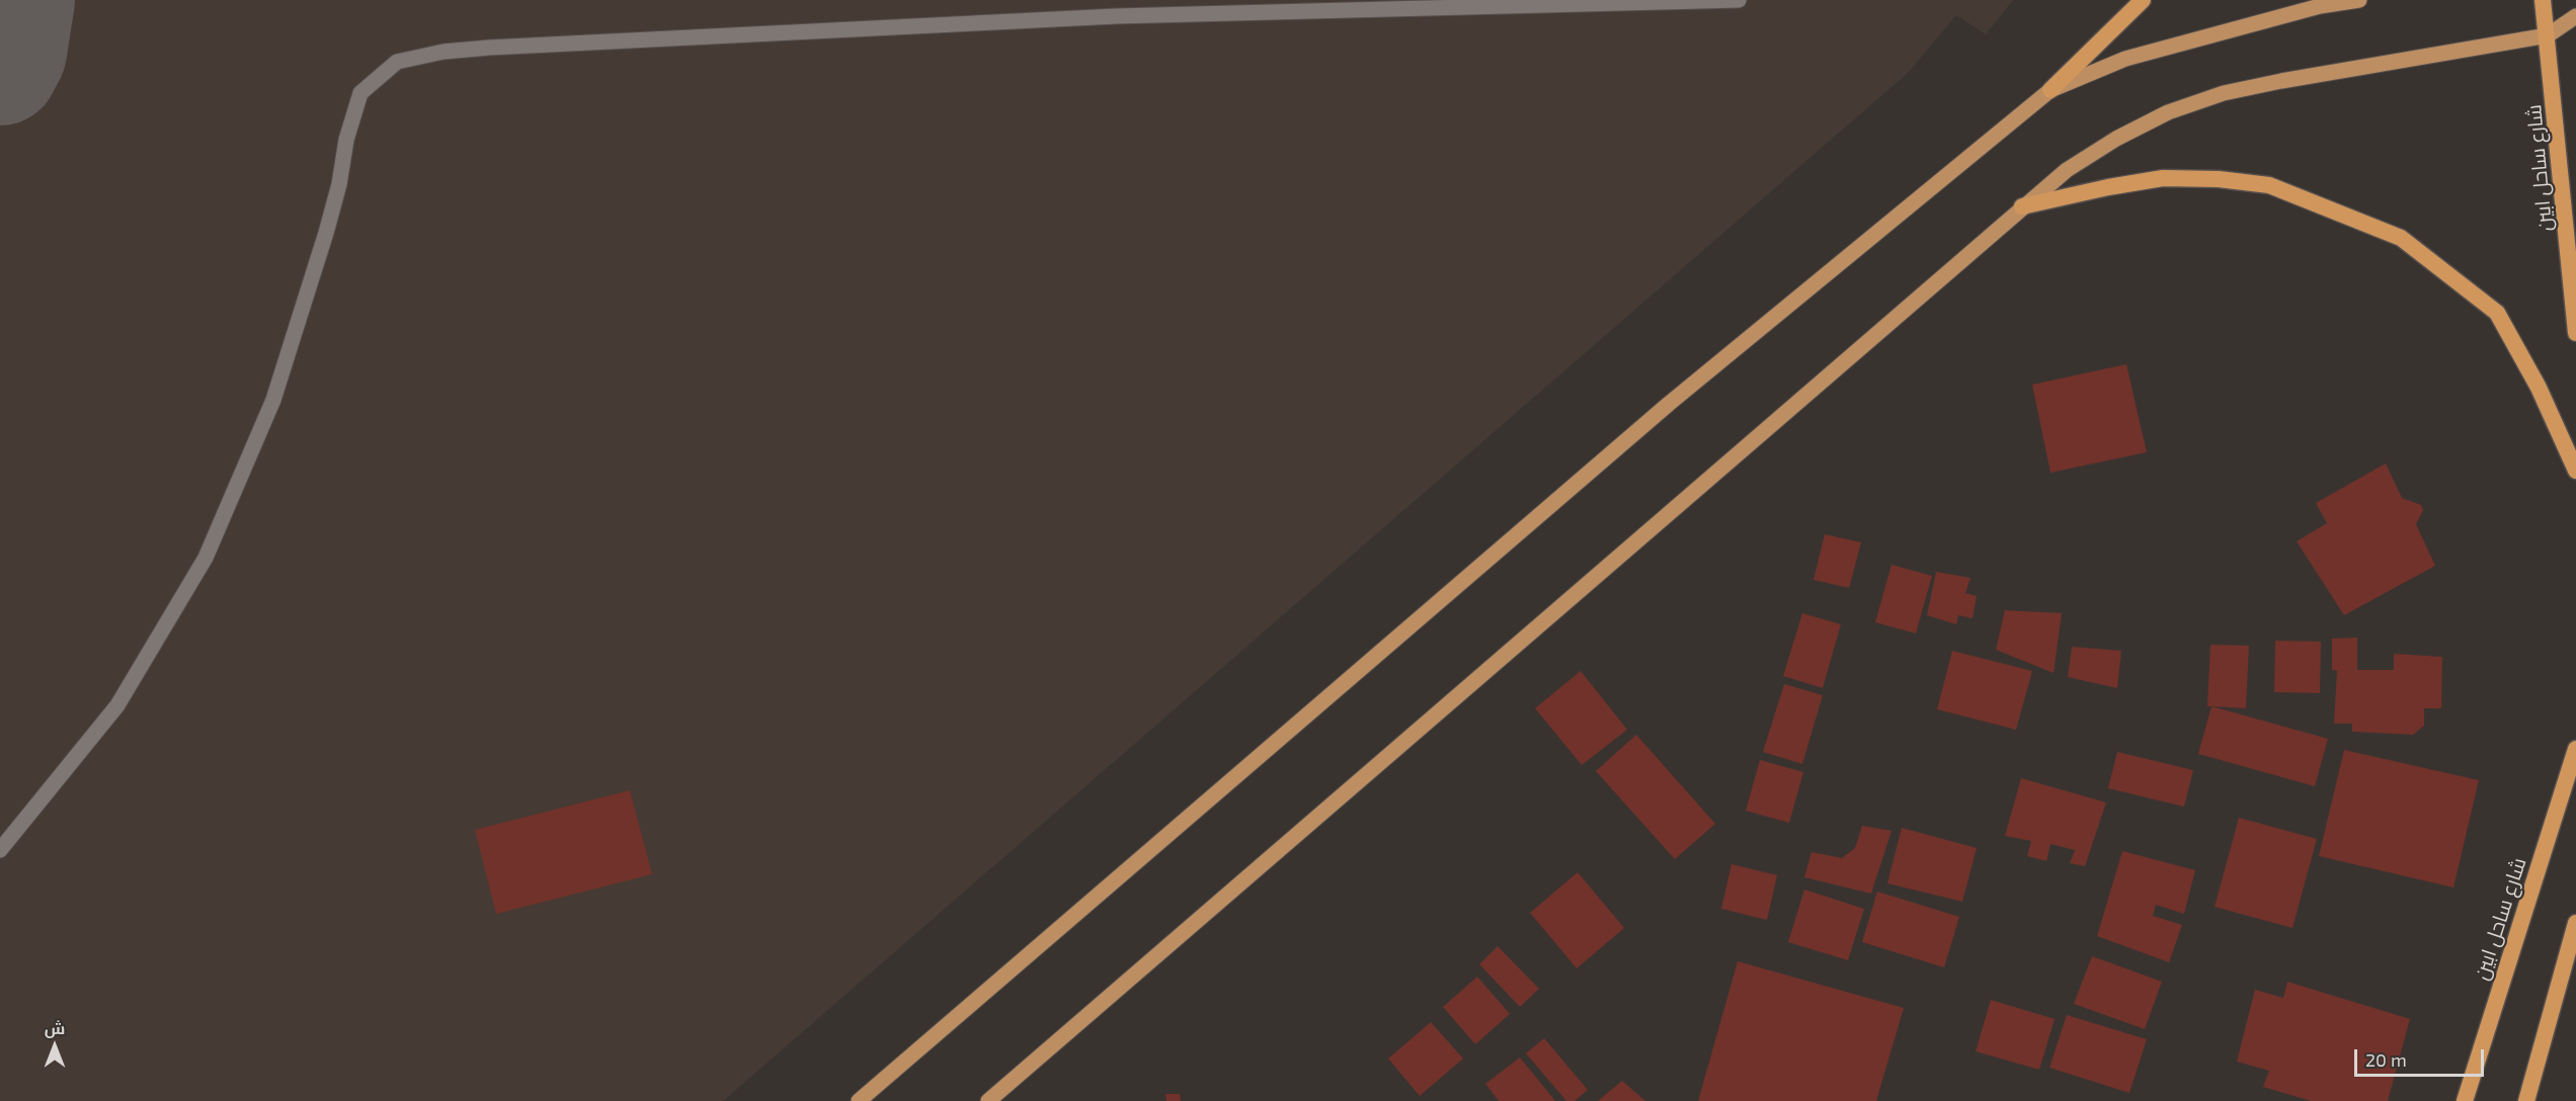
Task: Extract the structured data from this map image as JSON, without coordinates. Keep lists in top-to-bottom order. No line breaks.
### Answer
{"streets":{"highway":["شارع ساحل ابين"]},"scale_bar":"20 m","north":"top"}
